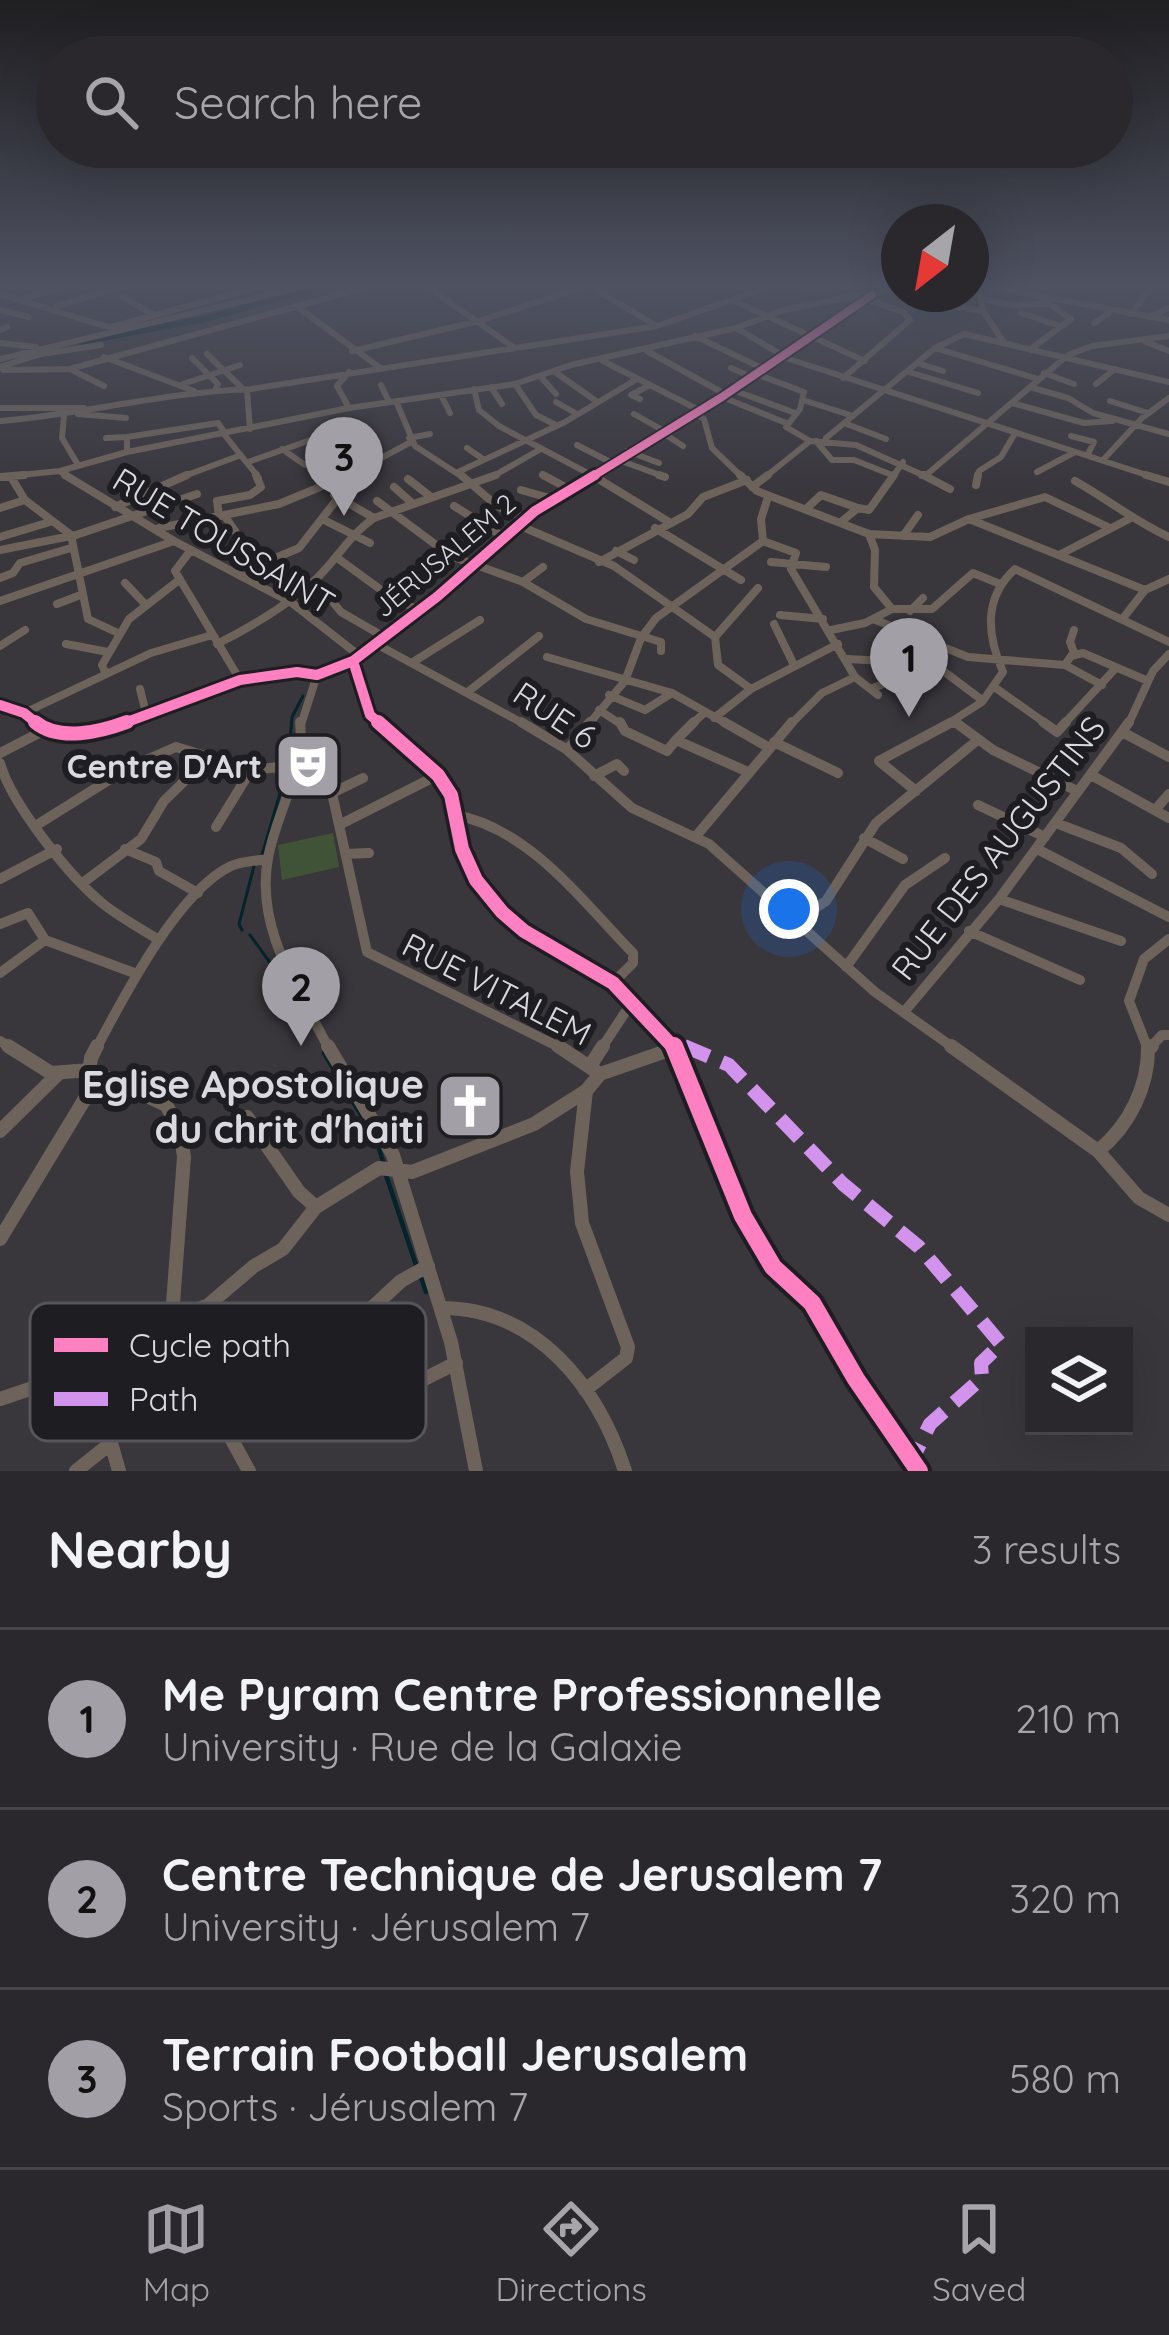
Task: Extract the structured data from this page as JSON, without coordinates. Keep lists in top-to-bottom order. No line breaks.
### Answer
{"streets":{"street":["RUE TOUSSAINT","JÉRUSALEM 2","RUE 6","RUE DES AUGUSTINS","RUE VITALEM"]},"crossings":[["RUE TOUSSAINT","JÉRUSALEM 2"],["JÉRUSALEM 2","RUE 6"],["RUE 6","RUE DES AUGUSTINS"]],"places":{"theatre":["Centre D'Art"],"church":["Eglise Apostolique du chrit d'haiti"]},"legend":["Cycle path","Path"],"north":"bottom left","page":{"search":"Search here","pins":["3","1","2"],"heading":["Nearby","3 results"],"list":[{"mark":"1","name":"Me Pyram Centre Professionnelle","note":"University · Rue de la Galaxie","value":"210 m"},{"mark":"2","name":"Centre Technique de Jerusalem 7","note":"University · Jérusalem 7","value":"320 m"},{"mark":"3","name":"Terrain Football Jerusalem","note":"Sports · Jérusalem 7","value":"580 m"}],"nav":["Map","Directions","Saved"]}}
